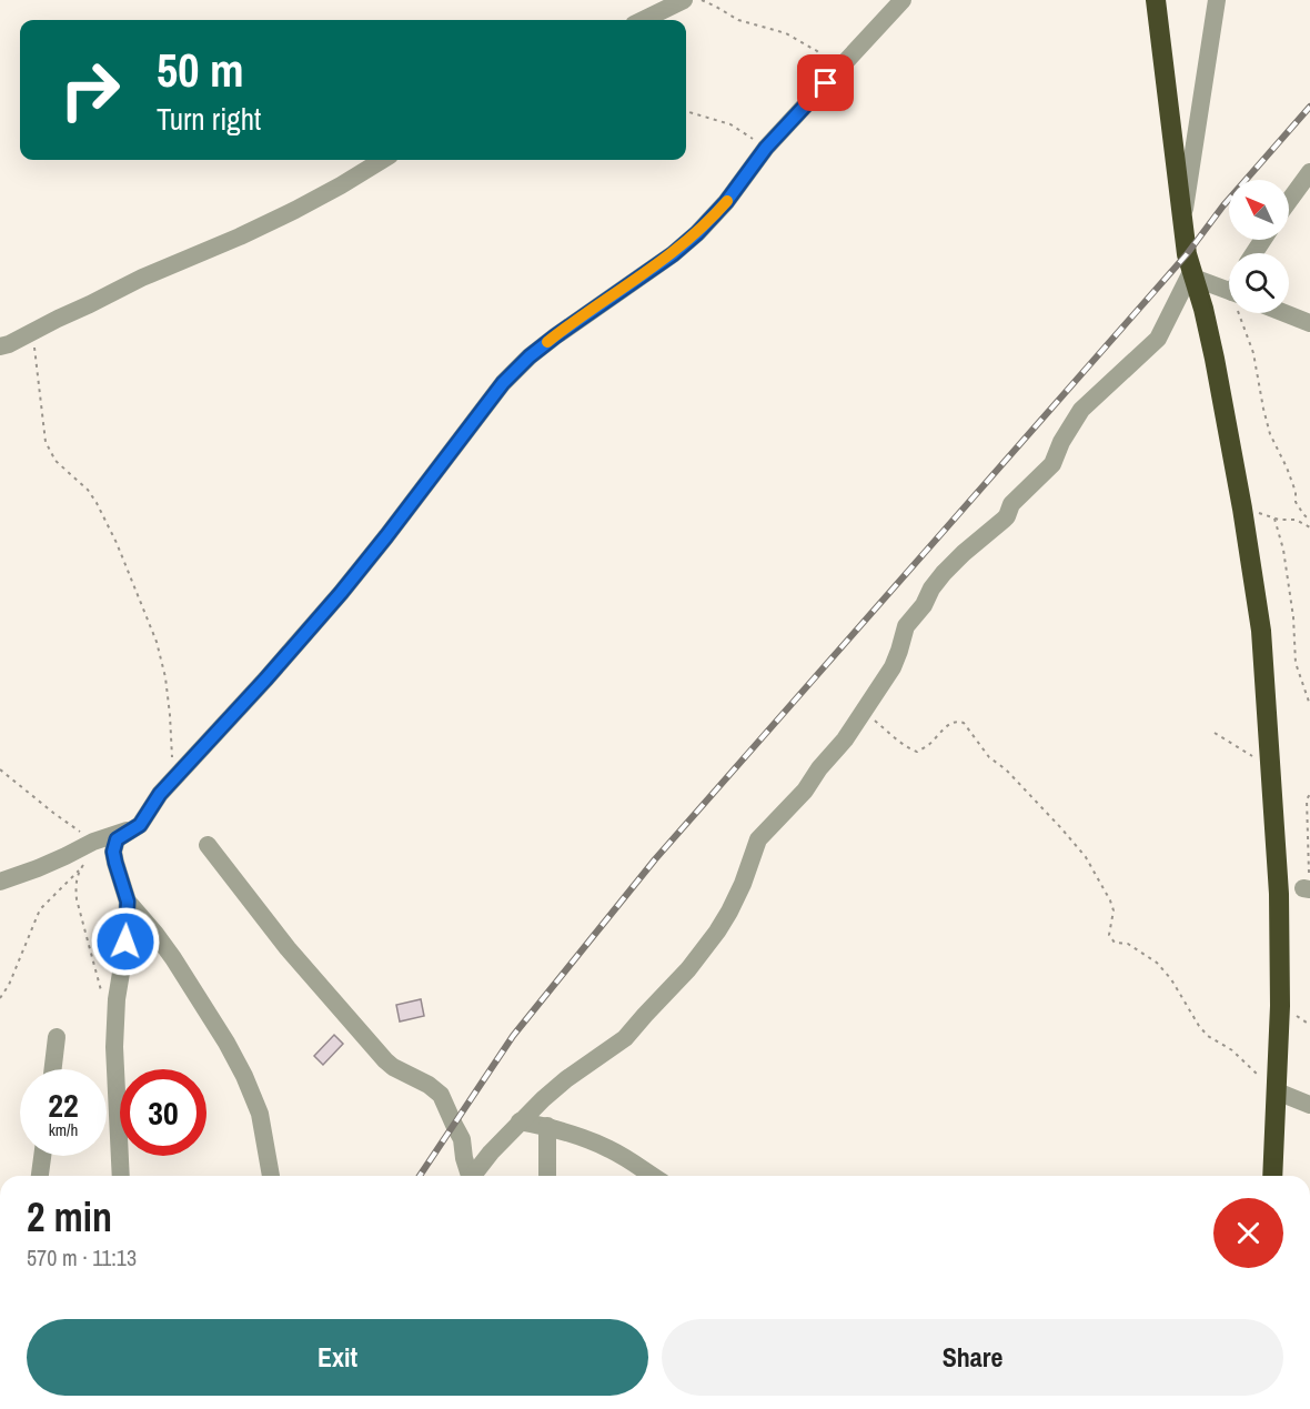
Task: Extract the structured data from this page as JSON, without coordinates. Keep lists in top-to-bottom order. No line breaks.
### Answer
{"north":"top left","page":{"turn":["50 m","Turn right"],"speed":"22 km/h","limit":"30","heading":["2 min","570 m · 11:13"],"buttons":["Exit","Share"]}}
